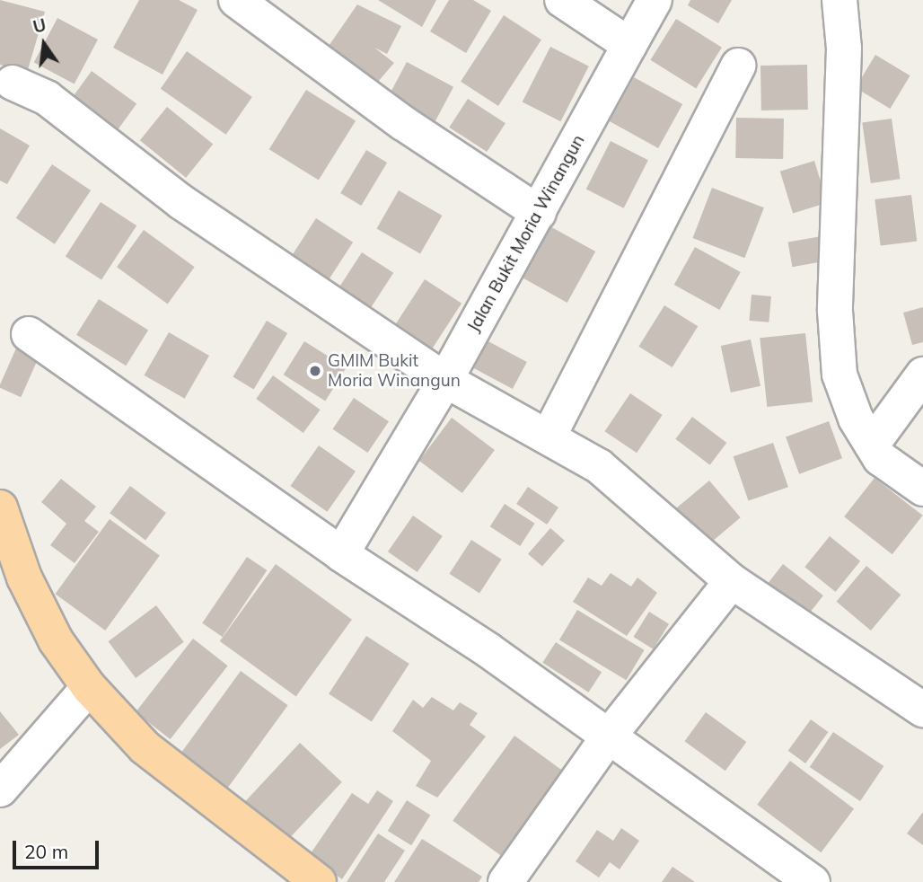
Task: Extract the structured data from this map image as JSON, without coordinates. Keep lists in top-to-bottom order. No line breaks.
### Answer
{"streets":{"street":["Jalan Bukit Moria Winangun"]},"places":["GMIM Bukit Moria Winangun"],"scale_bar":"20 m","north":"top"}
